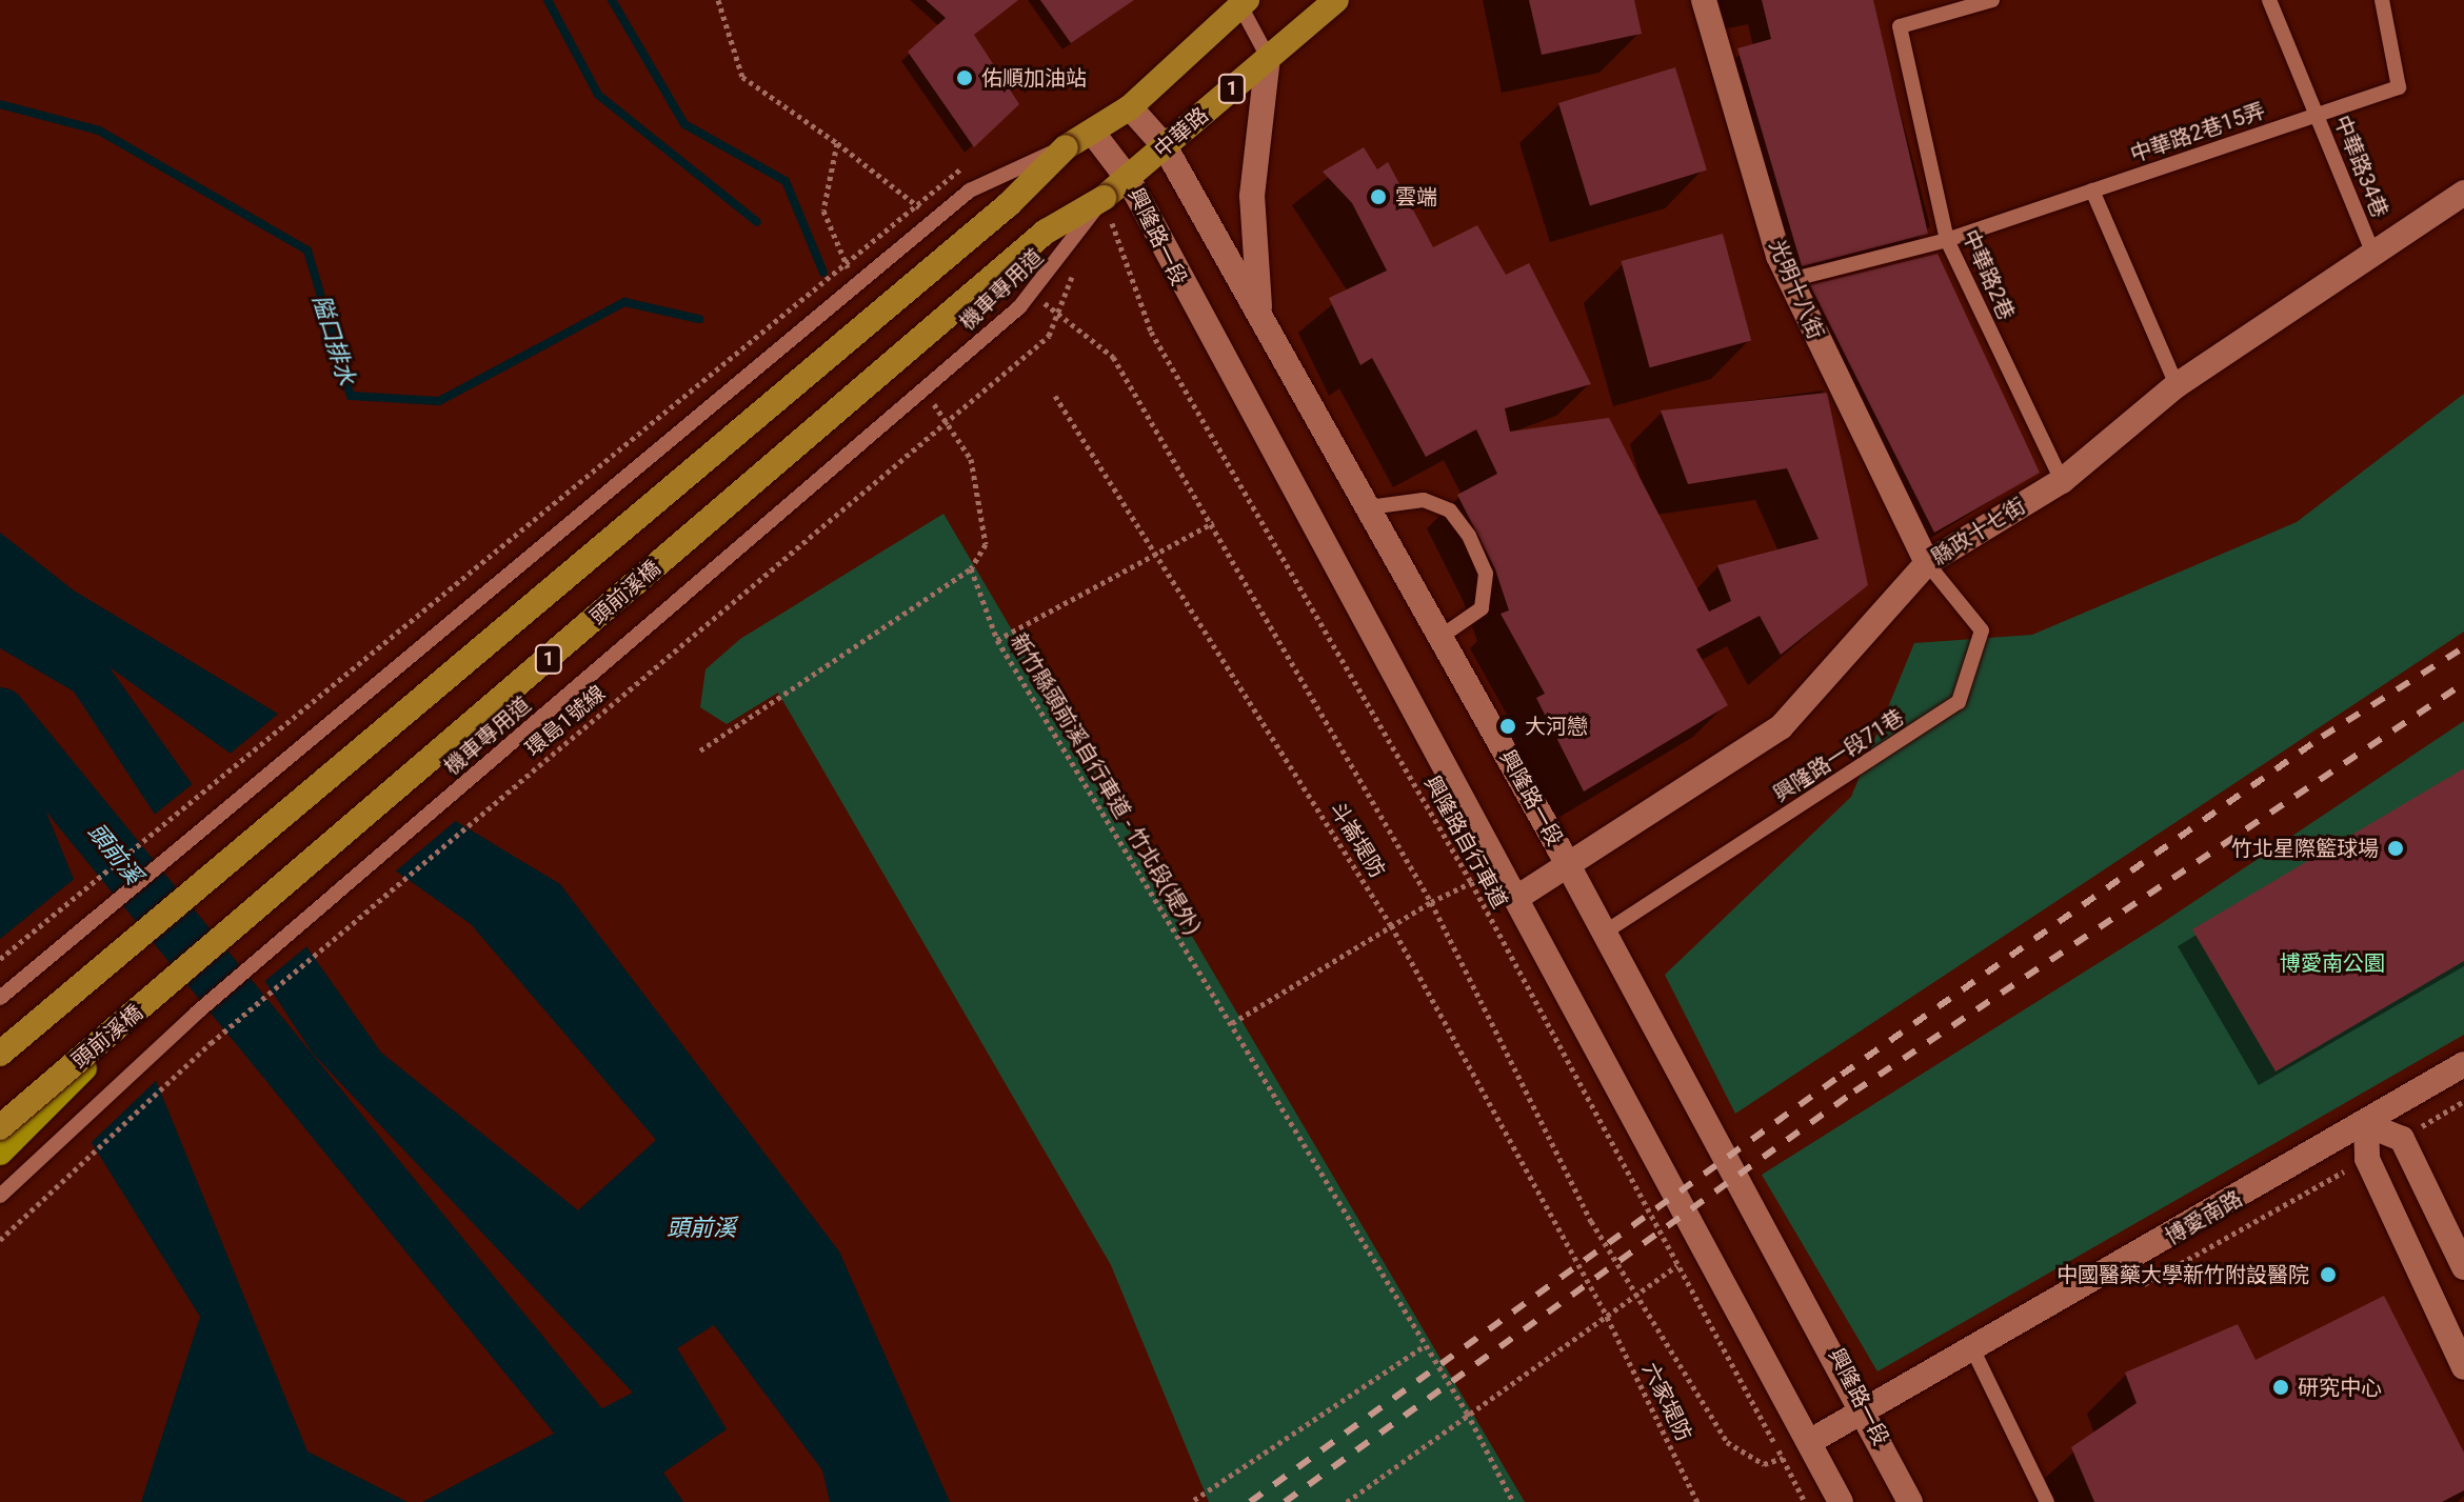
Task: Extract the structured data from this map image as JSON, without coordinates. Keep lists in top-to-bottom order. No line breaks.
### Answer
{"streets":{"main road":["1","中華路","頭前溪橋"],"street":["興隆路一段","光明十八街","縣政十七街","博愛南路"],"lane":["中華路2巷15弄","中華路34巷","中華路2巷","機車專用道","興隆路一段71巷"],"path":["環島1號線","新竹縣頭前溪自行車道 - 竹北段(堤外)","斗崙堤防","興隆路自行車道","六家堤防"]},"crossings":[["中華路","興隆路一段"],["中華路","機車專用道"],["中華路","頭前溪橋"],["中華路","興隆路自行車道"],["中華路2巷15弄","中華路34巷"],["中華路2巷15弄","中華路2巷"],["中華路2巷15弄","光明十八街"],["中華路34巷","縣政十七街"],["興隆路一段","縣政十七街"],["興隆路一段","興隆路一段71巷"],["興隆路一段","博愛南路"],["中華路2巷","縣政十七街"],["機車專用道","頭前溪橋"],["機車專用道","興隆路自行車道"],["光明十八街","縣政十七街"],["光明十八街","興隆路一段71巷"],["縣政十七街","興隆路一段71巷"],["頭前溪橋","興隆路自行車道"],["斗崙堤防","六家堤防"]],"water":["隘口排水","頭前溪"],"parks":["博愛南公園"],"places":["佑順加油站","雲端","大河戀","竹北星際籃球場","中國醫藥大學新竹附設醫院","研究中心"]}
